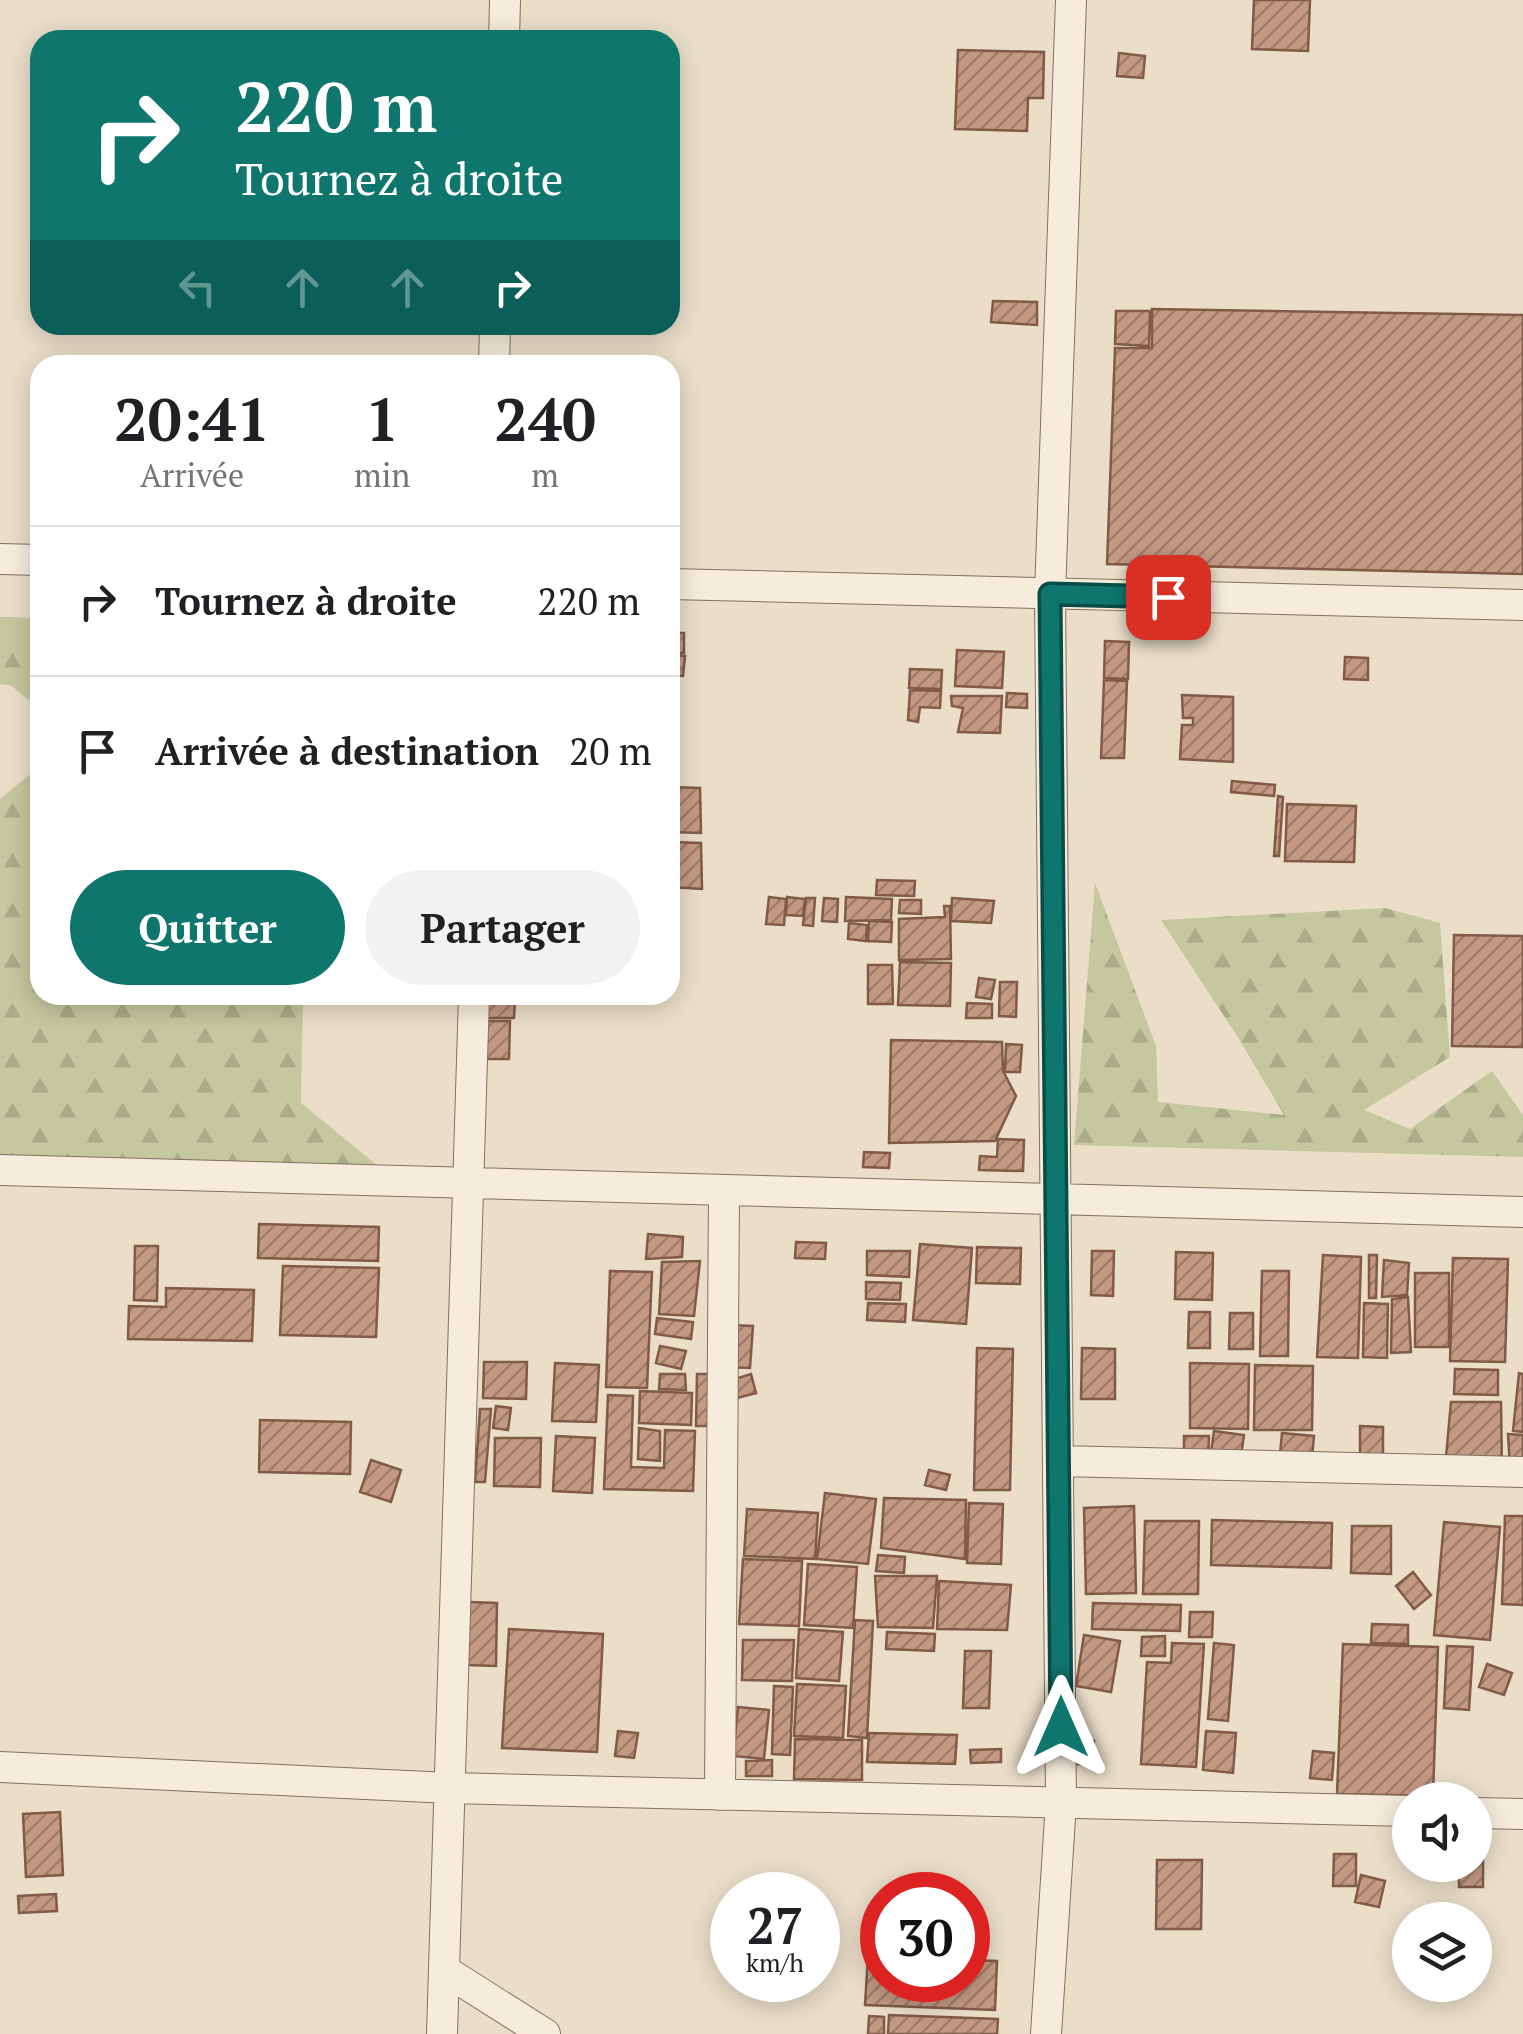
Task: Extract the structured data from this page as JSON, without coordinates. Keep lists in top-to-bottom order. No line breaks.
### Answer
{"page":{"turn":["220 m","Tournez à droite"],"eta":["20:41","Arrivée","1","min","240","m"],"list":[{"name":"Tournez à droite","value":"220 m"},{"name":"Arrivée à destination","value":"20 m"}],"buttons":["Quitter","Partager"],"speed":"27 km/h","limit":"30"}}
